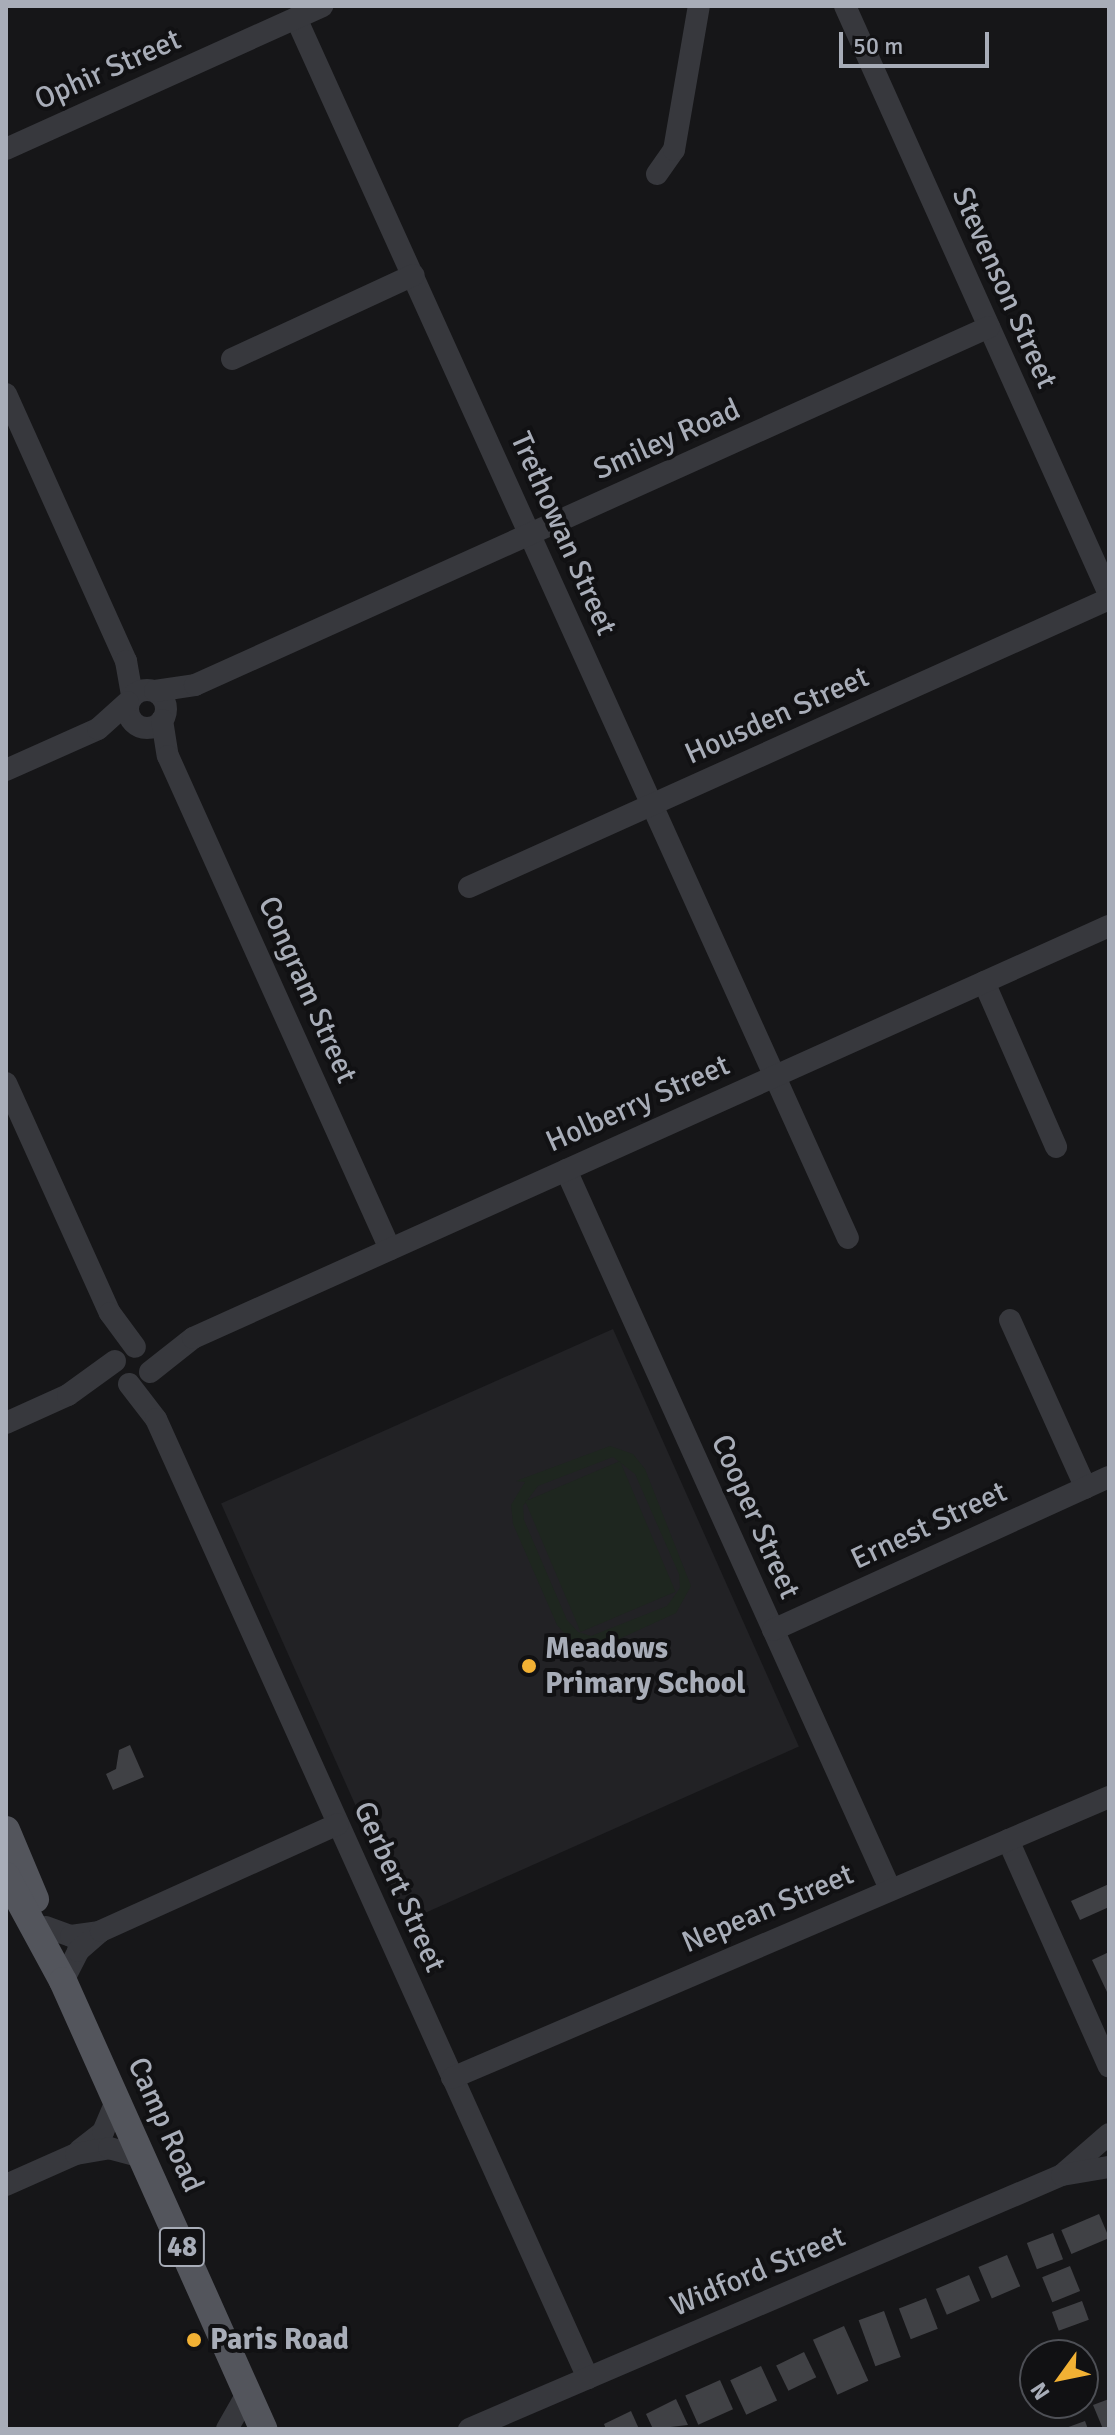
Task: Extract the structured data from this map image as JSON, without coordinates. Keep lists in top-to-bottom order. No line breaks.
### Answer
{"streets":{"main road":["Camp Road","48"],"street":["Ophir Street","Stevenson Street","Smiley Road","Trethowan Street","Housden Street","Congram Street","Holberry Street","Cooper Street","Ernest Street","Gerbert Street","Nepean Street","Widford Street"]},"crossings":[["Ophir Street","Trethowan Street"],["Stevenson Street","Smiley Road"],["Stevenson Street","Housden Street"],["Smiley Road","Trethowan Street"],["Smiley Road","Congram Street"],["Trethowan Street","Housden Street"],["Trethowan Street","Holberry Street"],["Congram Street","Holberry Street"],["Holberry Street","Cooper Street"],["Holberry Street","Gerbert Street"],["Cooper Street","Ernest Street"],["Cooper Street","Nepean Street"],["Gerbert Street","Nepean Street"],["Gerbert Street","Widford Street"]],"places":["Meadows Primary School","Paris Road"],"scale_bar":"50 m","north":"bottom left"}
